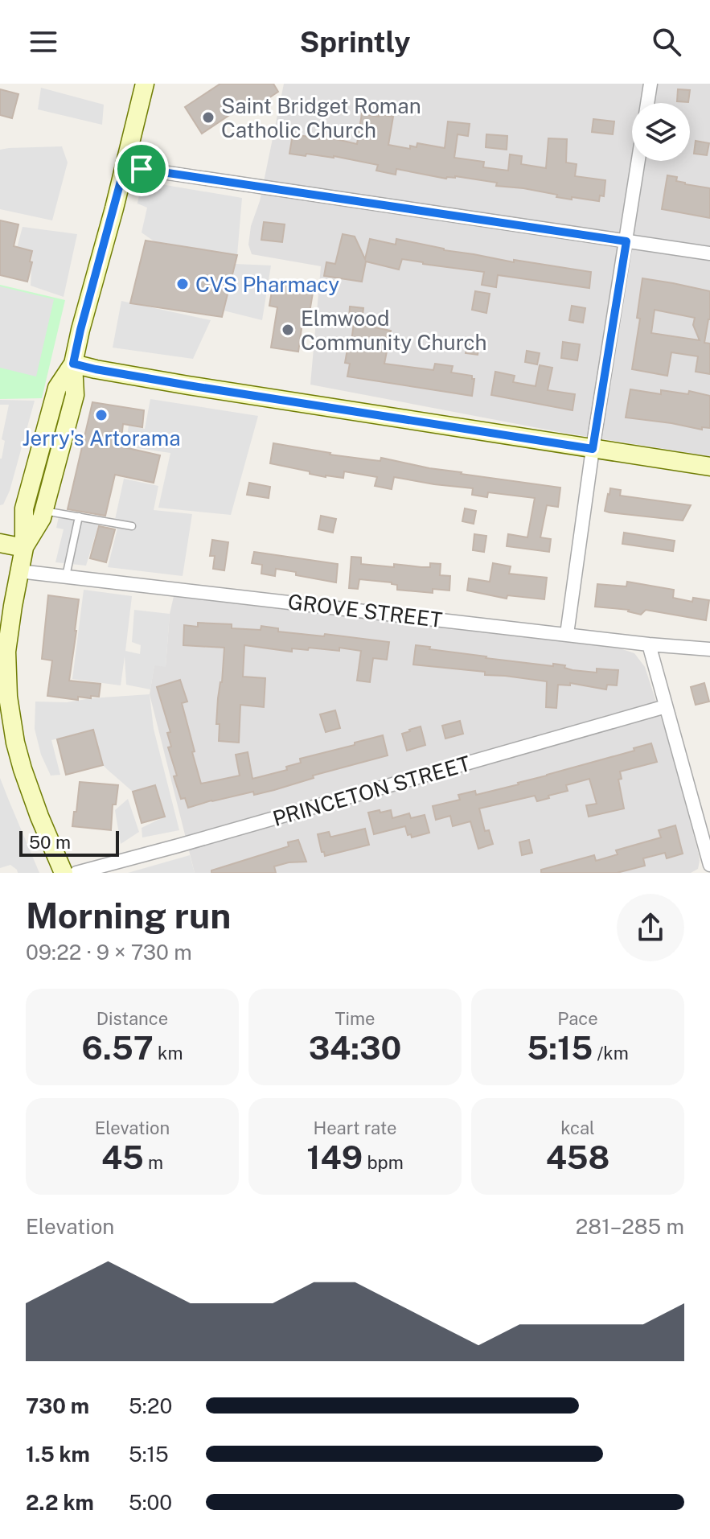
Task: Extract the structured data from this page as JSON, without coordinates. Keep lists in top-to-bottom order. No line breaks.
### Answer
{"streets":{"street":["GROVE STREET","PRINCETON STREET"]},"places":["Saint Bridget Roman Catholic Church","CVS Pharmacy","Elmwood Community Church","Jerry's Artorama"],"scale_bar":"50 m","page":{"header":"Sprintly","scale":"50 m","heading":["Morning run","09:22 · 9 × 730 m"],"stats":[["Distance","6.57 km"],["Time","34:30"],["Pace","5:15 /km"],["Elevation","45 m"],["Heart rate","149 bpm"],["kcal","458"]],"chart":["Elevation","281–285 m"],"list":[{"name":"730 m","note":"5:20"},{"name":"1.5 km","note":"5:15"},{"name":"2.2 km","note":"5:00"}]}}
